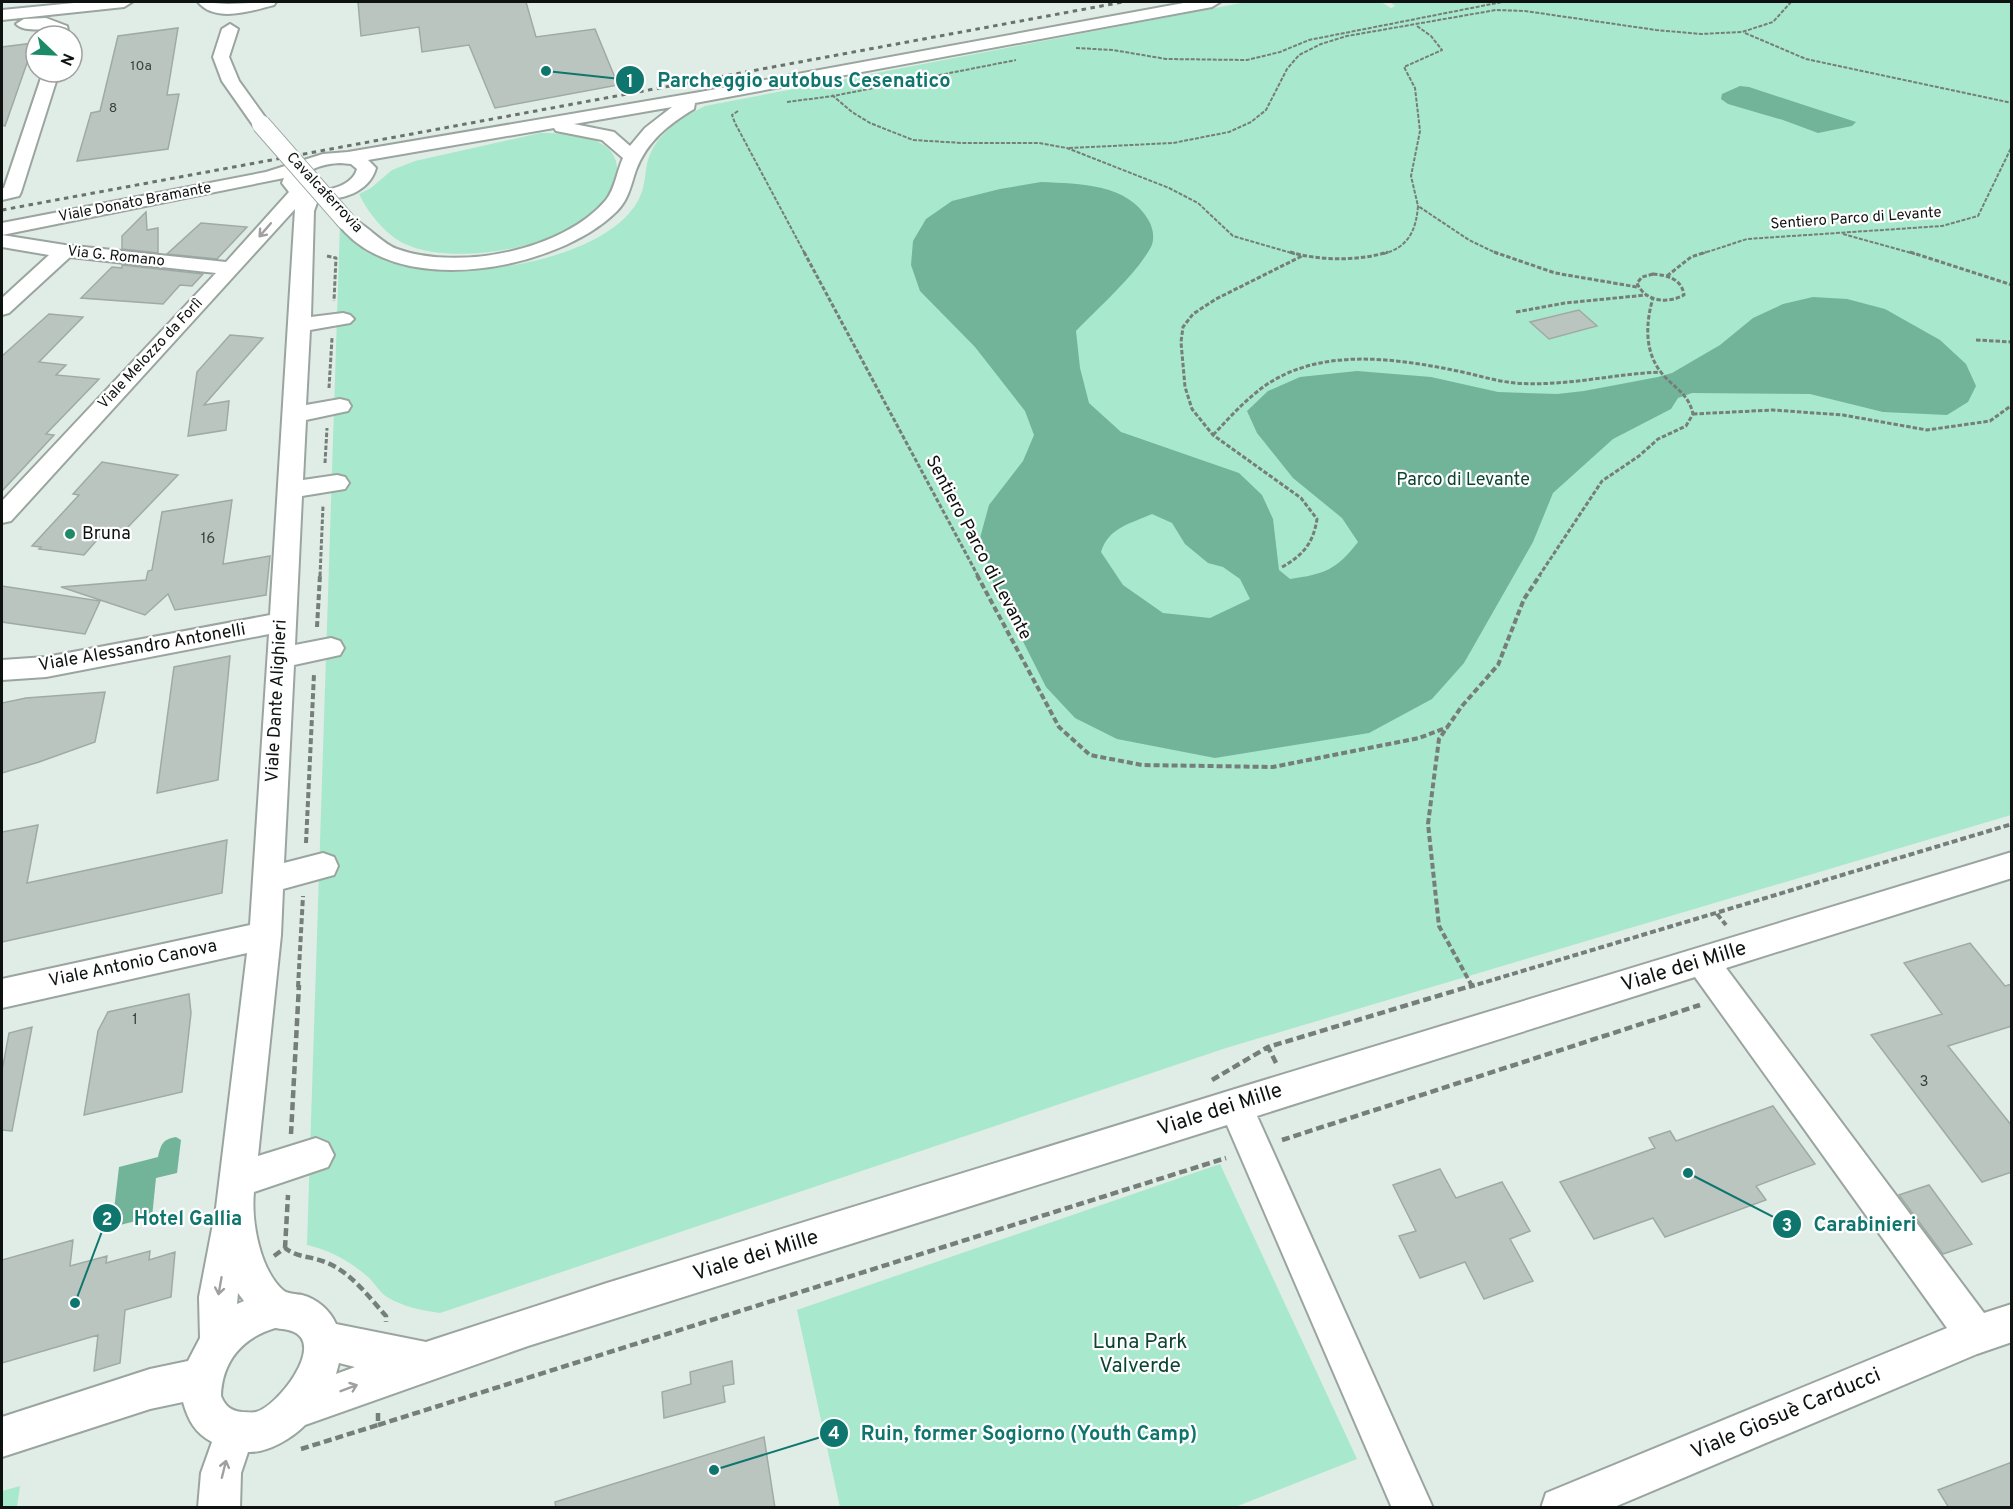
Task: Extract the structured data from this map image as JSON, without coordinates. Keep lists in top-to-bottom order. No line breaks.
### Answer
{"streets":{"street":["Cavalcaferrovia","Viale Donato Bramante","Via G. Romano","Viale Melozzo da Forlì","Viale Alessandro Antonelli","Viale Dante Alighieri","Viale Antonio Canova","Viale dei Mille","Viale Giosuè Carducci"],"path":["Sentiero Parco di Levante"]},"crossings":[["Viale Donato Bramante","Viale Melozzo da Forlì"],["Viale Donato Bramante","Viale Dante Alighieri"],["Via G. Romano","Viale Melozzo da Forlì"],["Viale Melozzo da Forlì","Viale Dante Alighieri"],["Viale Alessandro Antonelli","Viale Dante Alighieri"],["Viale Dante Alighieri","Viale Antonio Canova"],["Viale Dante Alighieri","Viale dei Mille"]],"parks":["Parco di Levante","Luna Park Valverde"],"places":["Parcheggio autobus Cesenatico","Bruna","Carabinieri","Hotel Gallia","Ruin, former Sogiorno (Youth Camp)"],"house_numbers":["10a","8","16","1","3"],"north":"bottom right"}
